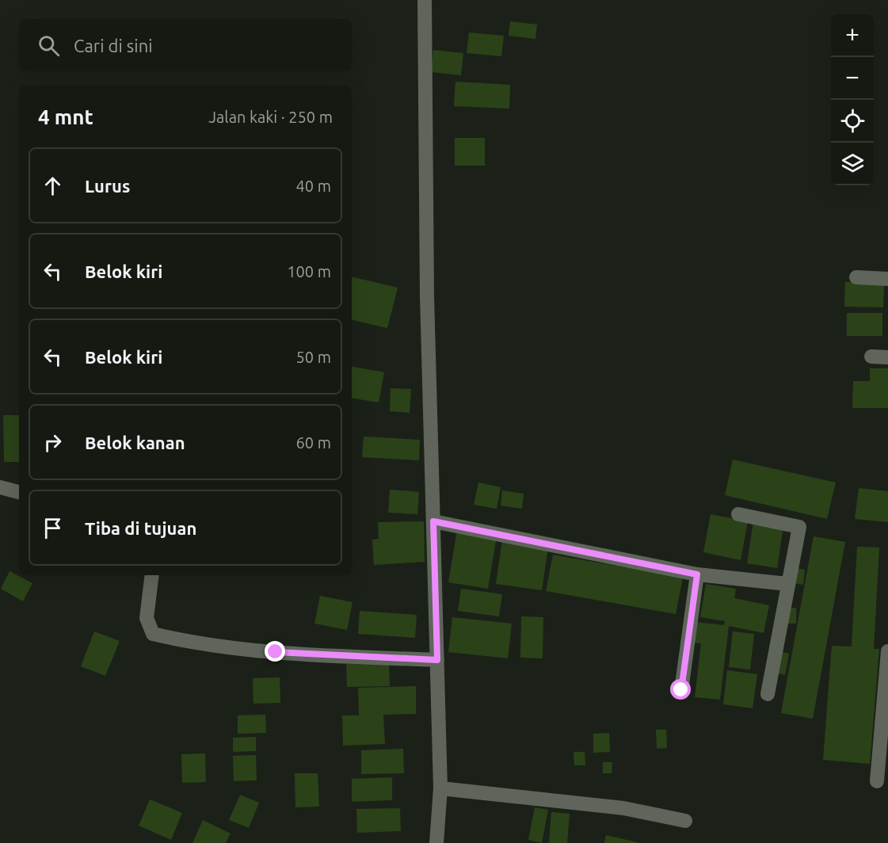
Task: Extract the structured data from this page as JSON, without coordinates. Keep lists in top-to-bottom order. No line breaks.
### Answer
{"page":{"map_buttons":["+","−"],"search":"Cari di sini","heading":["4 mnt","Jalan kaki · 250 m"],"list":[["Lurus","40 m"],["Belok kiri","100 m"],["Belok kiri","50 m"],["Belok kanan","60 m"],"Tiba di tujuan"]}}
